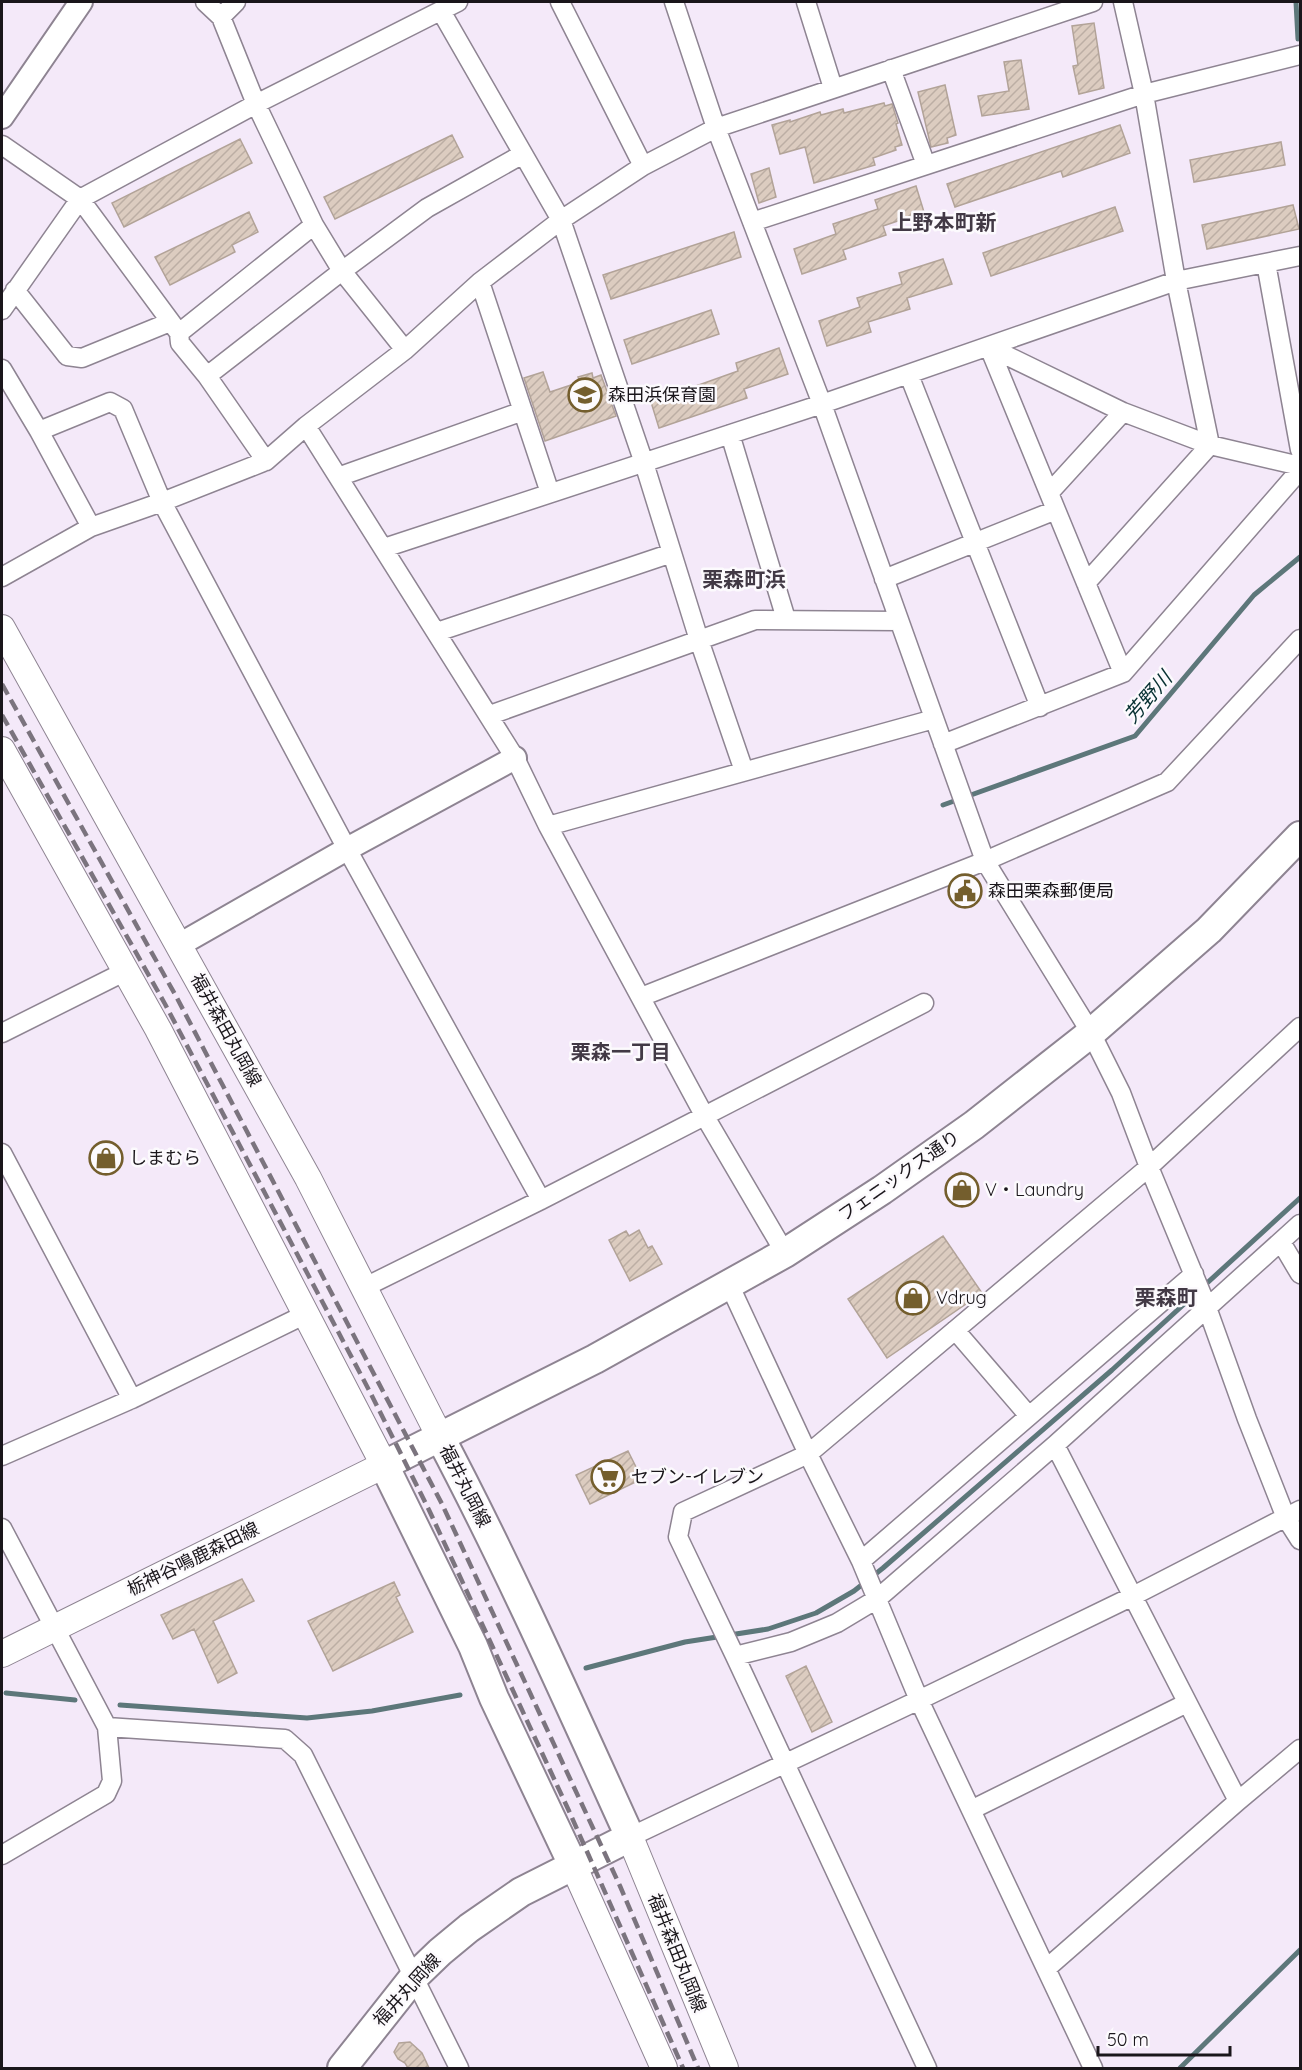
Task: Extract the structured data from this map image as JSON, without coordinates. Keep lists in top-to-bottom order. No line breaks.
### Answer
{"streets":{"main road":["福井森田丸岡線","フェニックス通り","福井丸岡線","栃神谷鳴鹿森田線"]},"crossings":[["福井森田丸岡線","フェニックス通り"],["福井森田丸岡線","福井丸岡線"],["フェニックス通り","福井丸岡線"],["福井丸岡線","栃神谷鳴鹿森田線"]],"districts":["上野本町新","栗森町浜","栗森一丁目","栗森町"],"water":["芳野川"],"places":{"school or university":["森田浜保育園"],"public building":["森田栗森郵便局"],"shop":["しまむら","V・Laundry","Vdrug"],"supermarket":["セブン-イレブン"]},"scale_bar":"50 m"}
